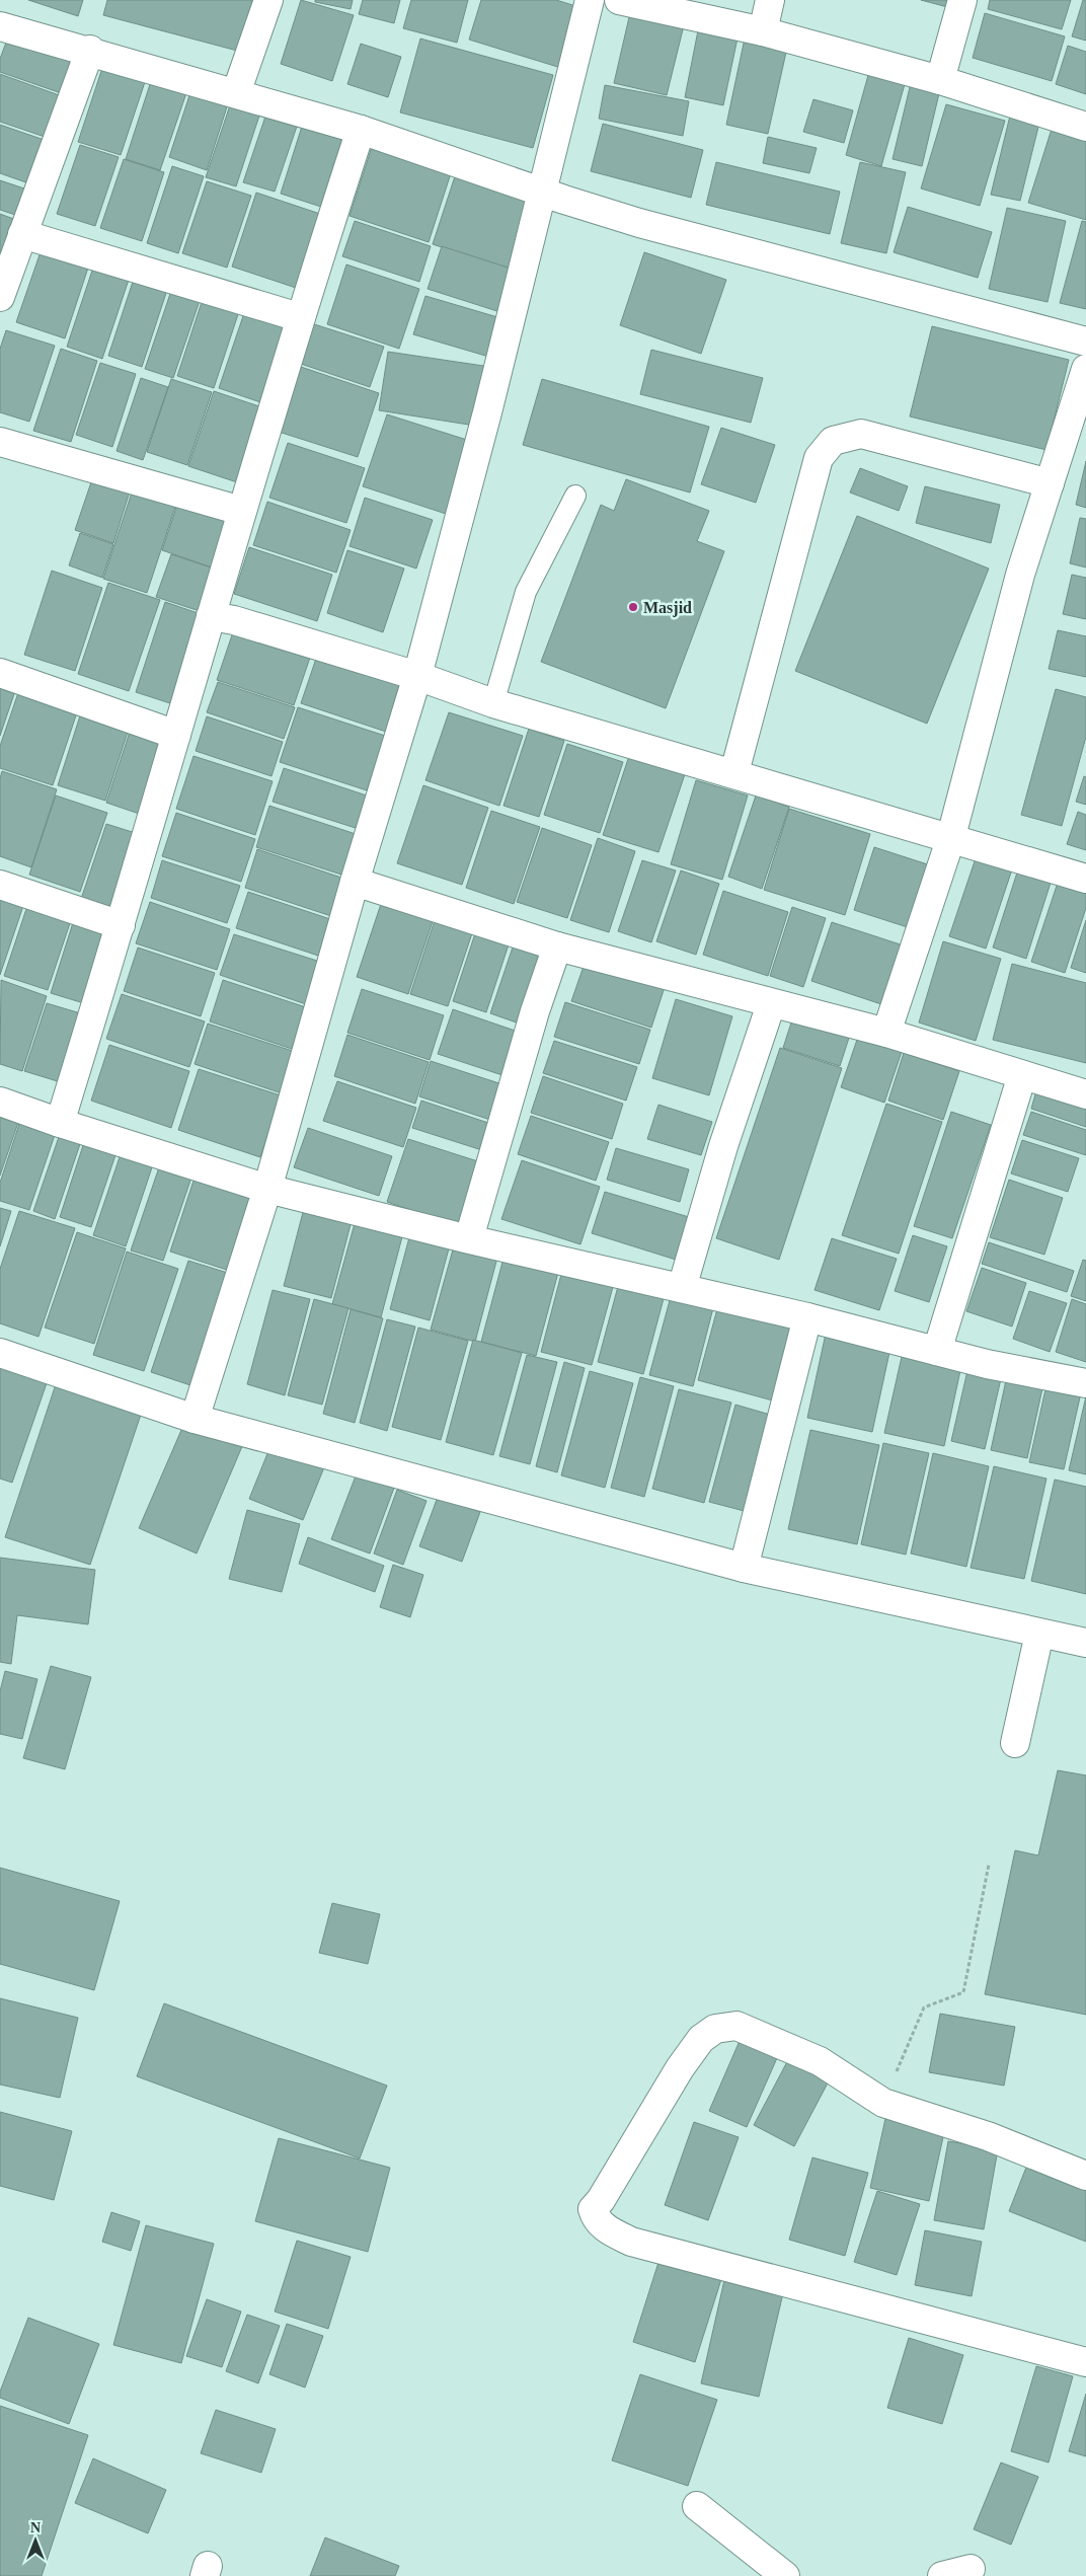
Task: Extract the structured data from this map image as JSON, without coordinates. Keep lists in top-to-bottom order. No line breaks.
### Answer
{"places":["Masjid"],"north":"top"}
